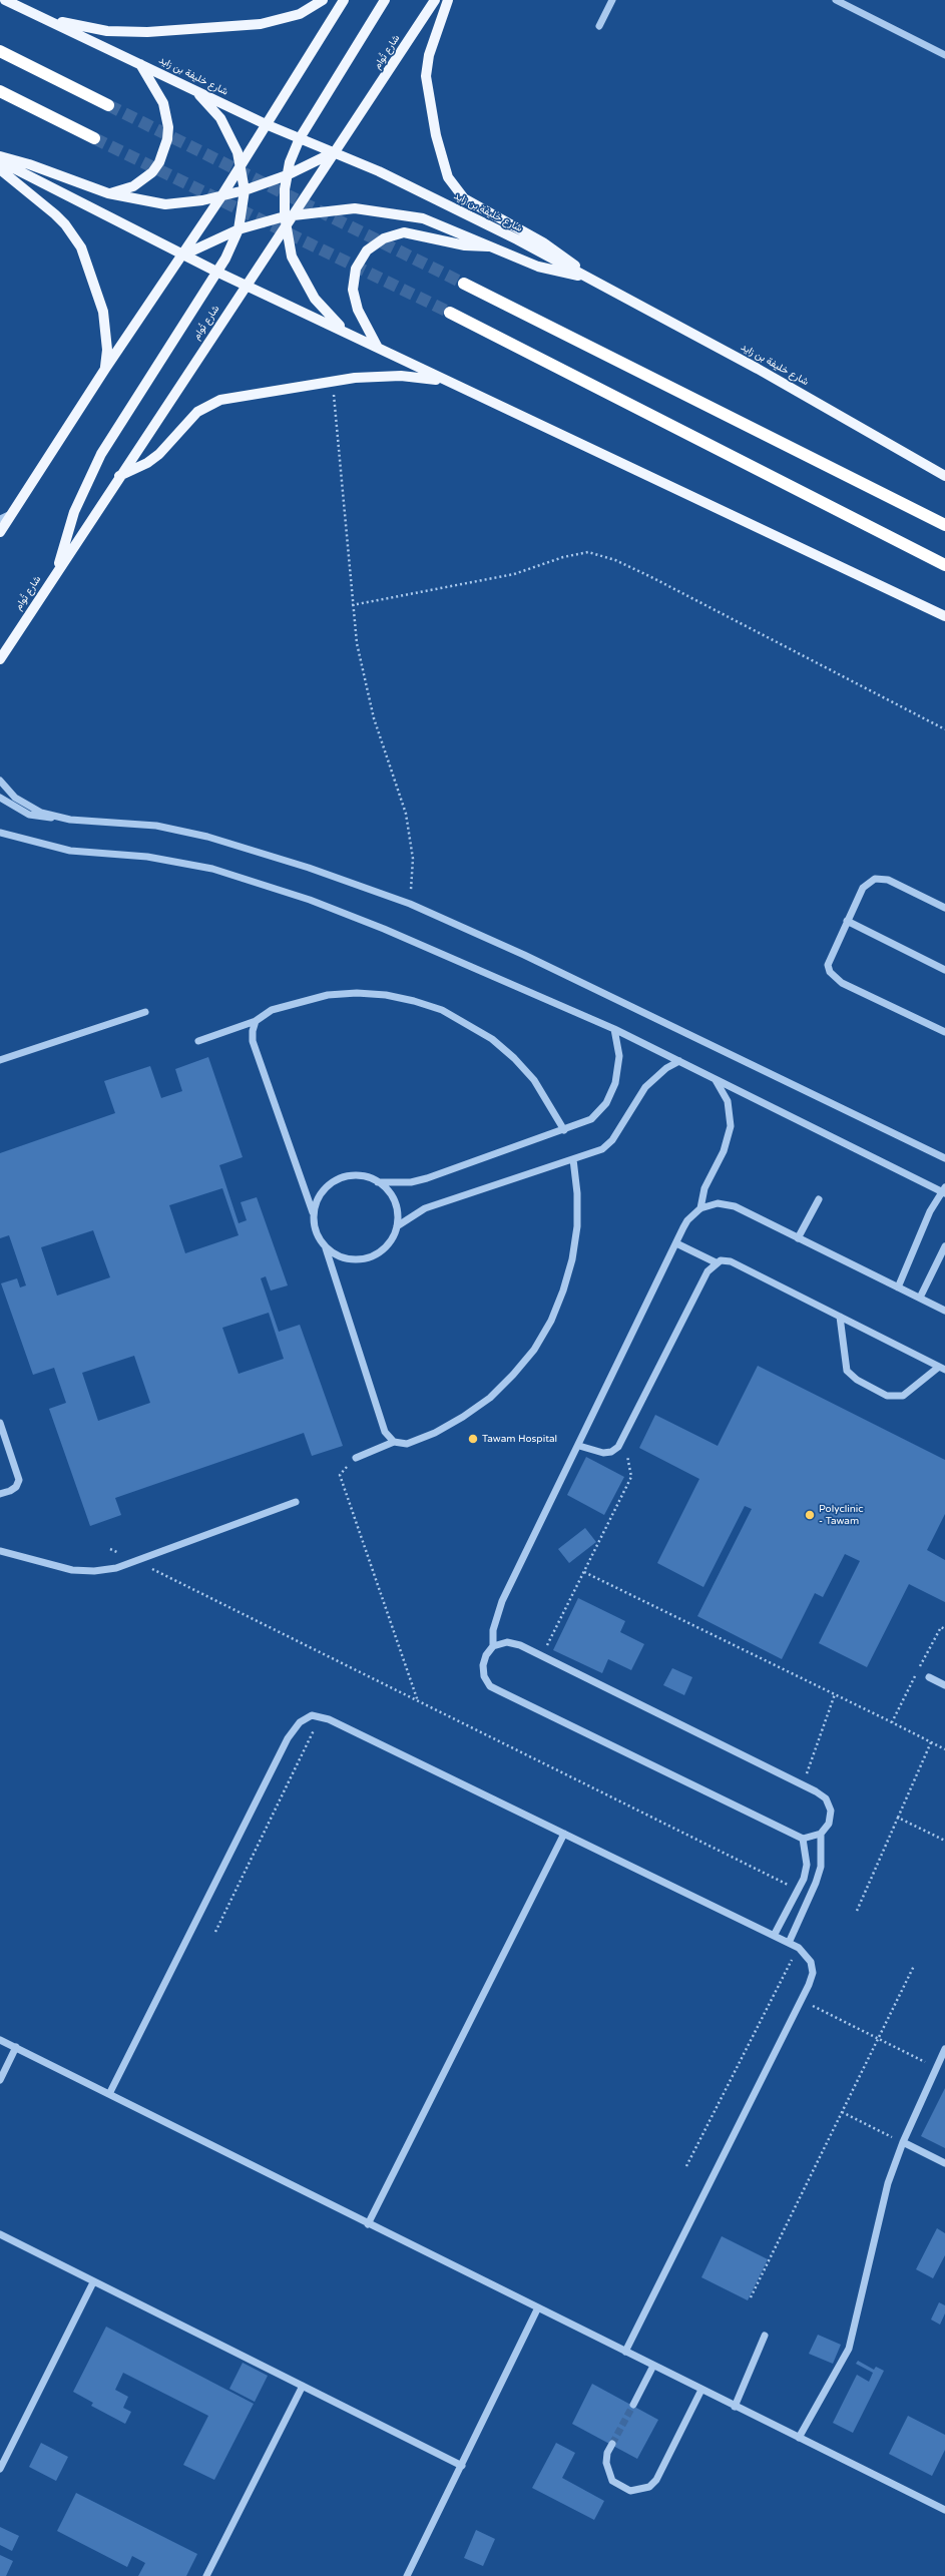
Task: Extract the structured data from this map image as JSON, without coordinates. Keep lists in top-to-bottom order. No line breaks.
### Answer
{"streets":{"main road":["شارع تُوام","شارع خليفة بن زايد"]},"crossings":[["شارع تُوام","شارع خليفة بن زايد"]],"places":["Tawam Hospital","Polyclinic - Tawam"]}
